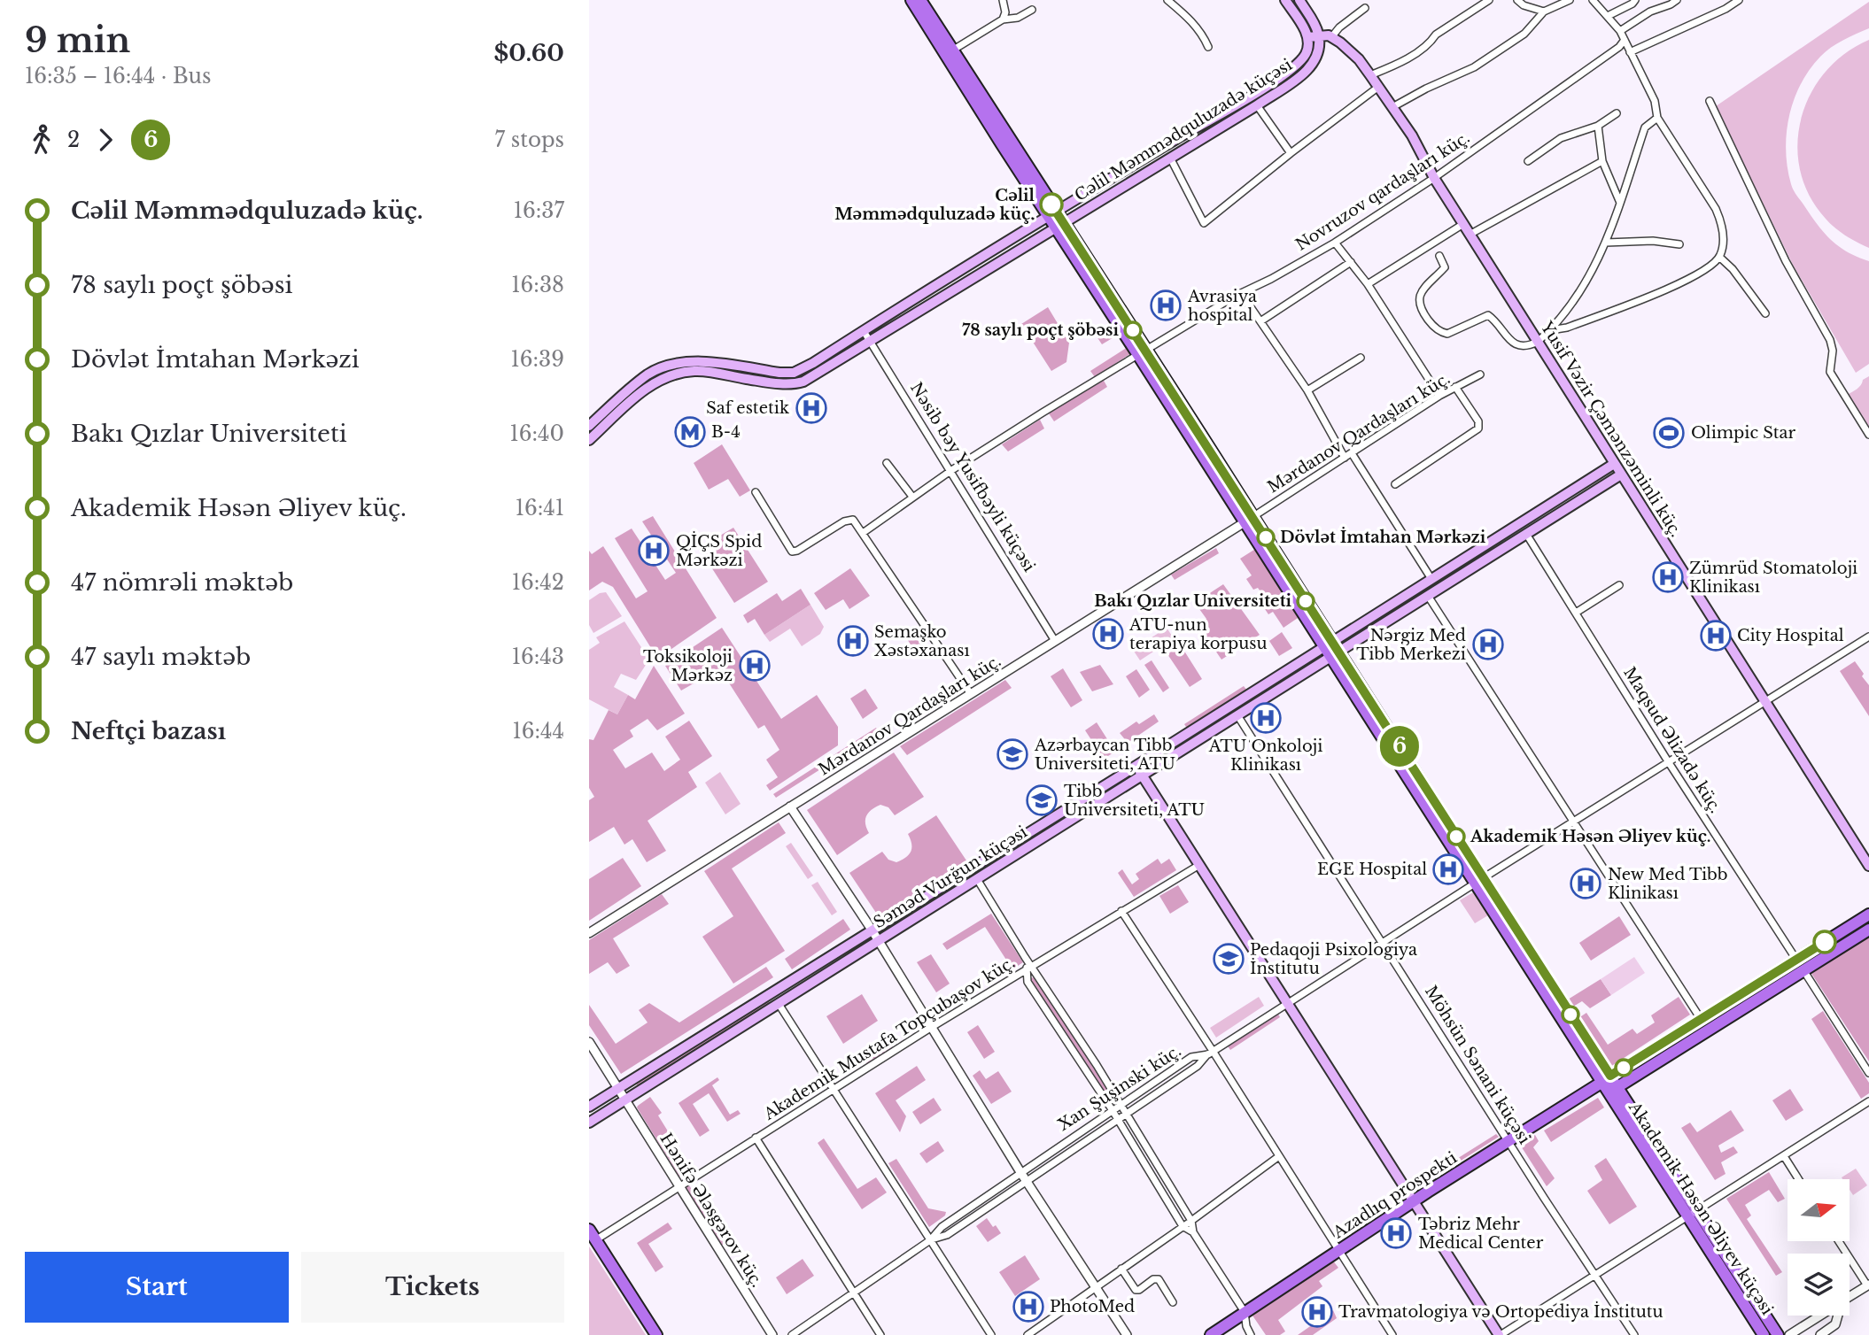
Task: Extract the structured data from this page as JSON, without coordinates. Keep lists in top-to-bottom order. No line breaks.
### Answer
{"streets":{"main road":["Cəlil Məmmədquluzadə küçəsi","Yusif Vəzir Çəmənzəminli küç.","Səməd Vurğun küçəsi","Azadlıq prospekti","Akademik Həsən Əliyev küçəsi"],"street":["Novruzov qardaşları küç.","Mərdanov Qardaşları küç.","Nəsib bəy Yusifbəyli küçəsi","Maqsud Əlizadə küç.","Akademik Mustafa Topçubaşov küç.","Möhsün Sənani küçəsi","Xan Şuşinski küç.","Hənifə Ələsgərov küç."]},"crossings":[["Cəlil Məmmədquluzadə küçəsi","Nəsib bəy Yusifbəyli küçəsi"],["Novruzov qardaşları küç.","Yusif Vəzir Çəmənzəminli küç."],["Novruzov qardaşları küç.","Nəsib bəy Yusifbəyli küçəsi"],["Yusif Vəzir Çəmənzəminli küç.","Səməd Vurğun küçəsi"],["Yusif Vəzir Çəmənzəminli küç.","Xan Şuşinski küç."],["Mərdanov Qardaşları küç.","Nəsib bəy Yusifbəyli küçəsi"],["Maqsud Əlizadə küç.","Səməd Vurğun küçəsi"],["Maqsud Əlizadə küç.","Xan Şuşinski küç."],["Maqsud Əlizadə küç.","Azadlıq prospekti"],["Səməd Vurğun küçəsi","Möhsün Sənani küçəsi"],["Səməd Vurğun küçəsi","Hənifə Ələsgərov küç."],["Akademik Mustafa Topçubaşov küç.","Hənifə Ələsgərov küç."],["Möhsün Sənani küçəsi","Xan Şuşinski küç."],["Möhsün Sənani küçəsi","Azadlıq prospekti"],["Azadlıq prospekti","Akademik Həsən Əliyev küçəsi"]],"places":{"other":["Cəlil Məmmədquluzadə küç.","78 saylı poçt şöbəsi","Dövlət İmtahan Mərkəzi","Bakı Qızlar Universiteti","Akademik Həsən Əliyev küç."],"hospital":["Avrasiya hospital","Saf estetik","QİÇS Spid Mərkəzi","Zümrüd Stomatoloji Klinikası","ATU-nun terapiya korpusu","City Hospital","Semaşko Xəstəxanası","Nərgiz Med Tibb Merkezi","Toksikoloji Mərkəz","ATU Onkoloji Klinikası","EGE Hospital","New Med Tibb Klinikası","Təbriz Mehr Medical Center","PhotoMed","Travmatologiya və Ortopediya İnstitutu"],"metro station":["B-4"],"sports":["Olimpic Star"],"school or university":["Azərbaycan Tibb Universiteti, ATU","Tibb Universiteti, ATU","Pedaqoji Psixologiya İnstitutu"]},"lines":["bus line 6"],"north":"right","page":{"heading":["9 min","16:35 – 16:44 · Bus","$0.60"],"on_map":"6","legs":["2","6","7 stops"],"list":[{"name":"Cəlil Məmmədquluzadə küç.","value":"16:37"},{"name":"78 saylı poçt şöbəsi","value":"16:38"},{"name":"Dövlət İmtahan Mərkəzi","value":"16:39"},{"name":"Bakı Qızlar Universiteti","value":"16:40"},{"name":"Akademik Həsən Əliyev küç.","value":"16:41"},{"name":"47 nömrəli məktəb","value":"16:42"},{"name":"47 saylı məktəb","value":"16:43"},{"name":"Neftçi bazası","value":"16:44"}],"buttons":["Start","Tickets"]}}
